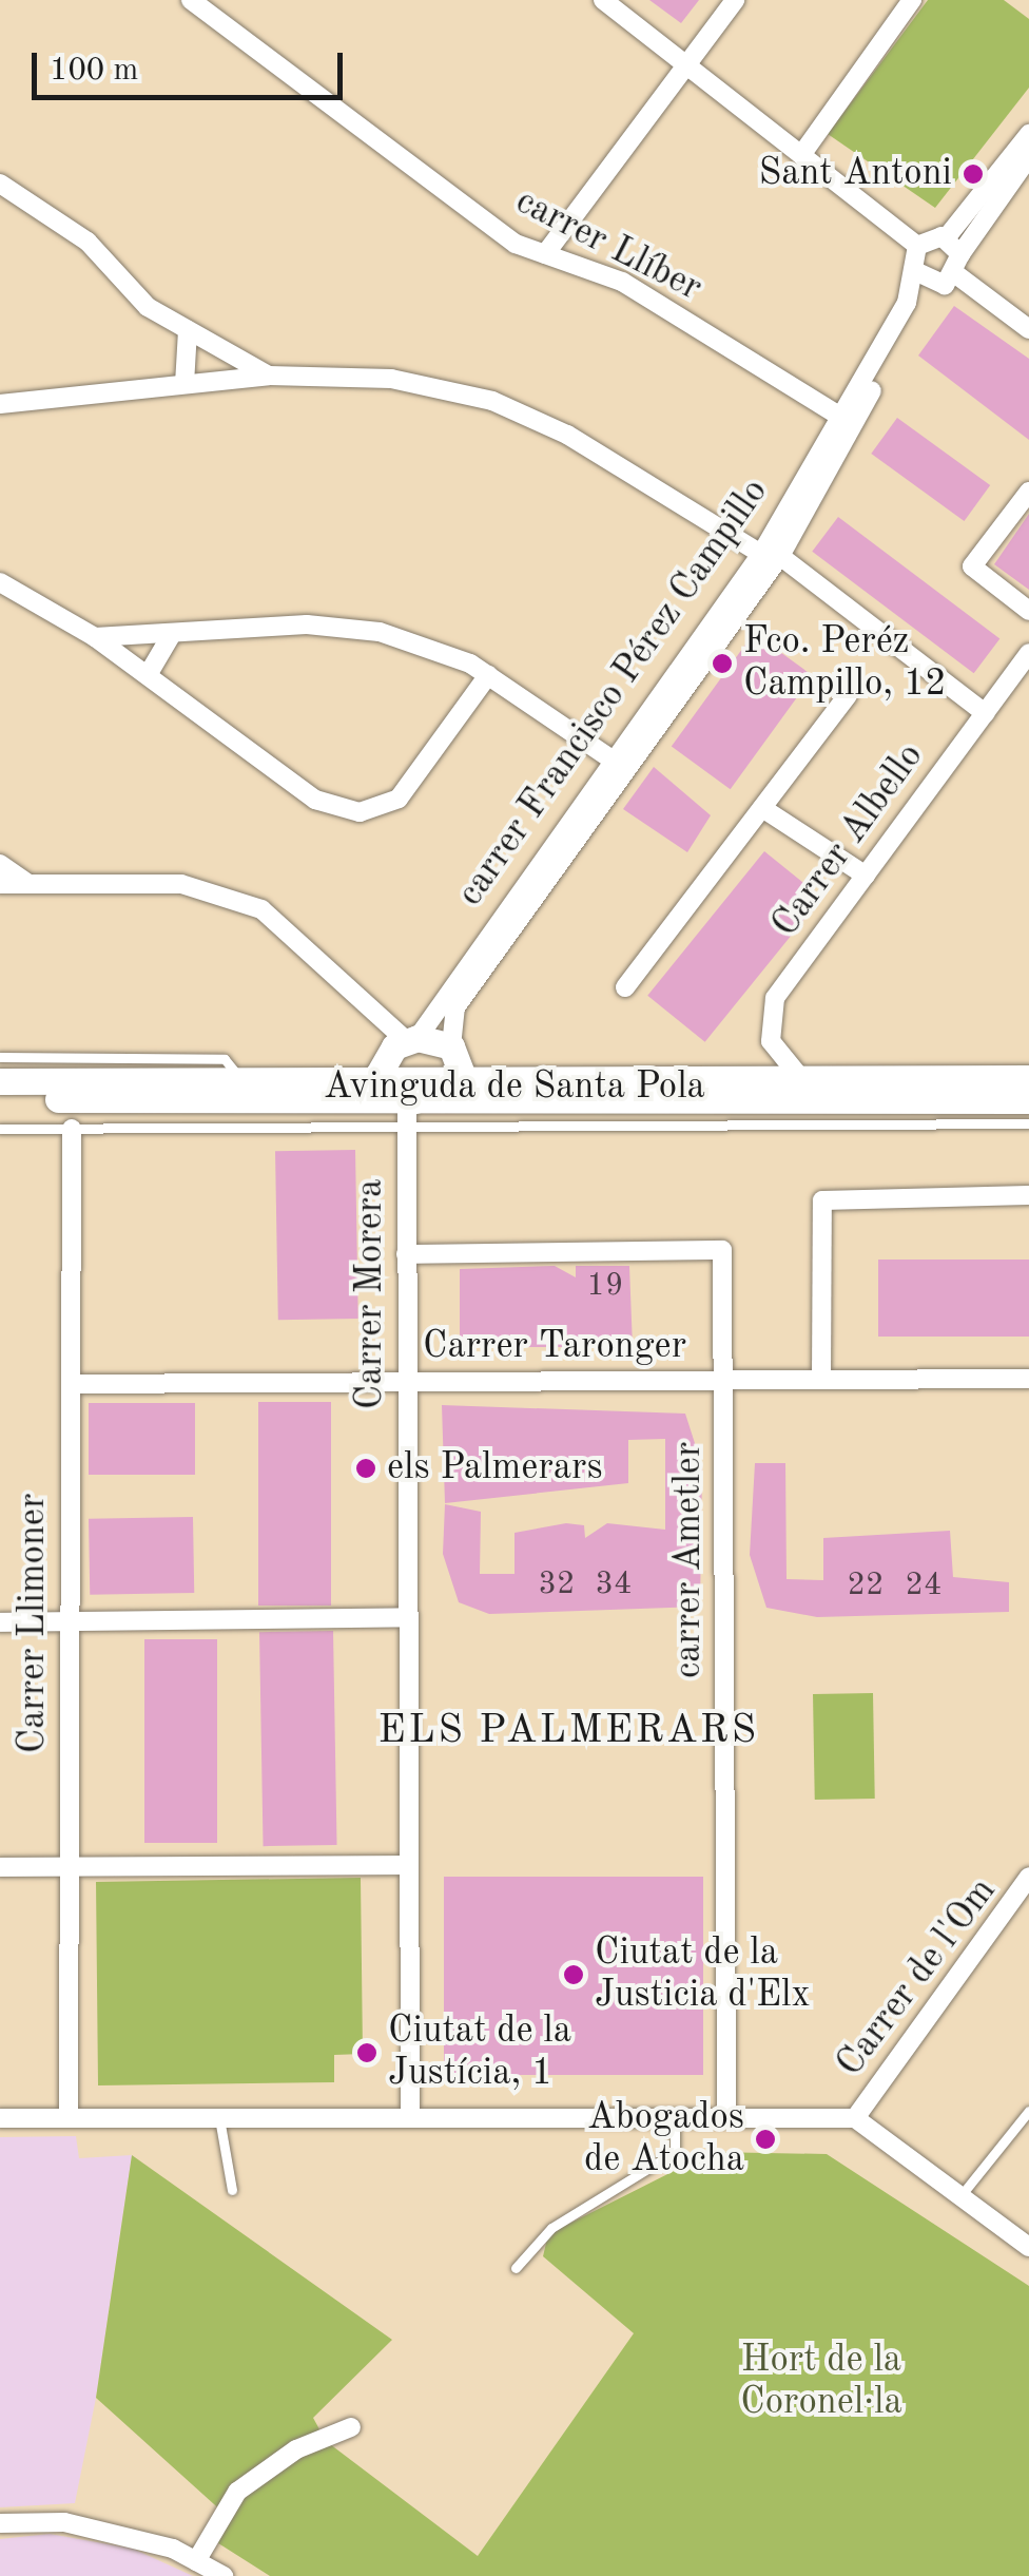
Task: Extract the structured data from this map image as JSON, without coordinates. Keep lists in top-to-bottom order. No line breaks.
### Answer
{"streets":{"main road":["Avinguda de Santa Pola"],"street":["carrer Llíber","carrer Francisco Pérez Campillo","Carrer Albello","Carrer Morera","Carrer Taronger","carrer Ametler","Carrer Llimoner","Carrer de l'Om"]},"crossings":[["carrer Llíber","carrer Francisco Pérez Campillo"],["carrer Francisco Pérez Campillo","Avinguda de Santa Pola"],["Carrer Albello","Avinguda de Santa Pola"],["Avinguda de Santa Pola","Carrer Morera"],["Avinguda de Santa Pola","Carrer Llimoner"],["Carrer Morera","Carrer Taronger"],["Carrer Taronger","carrer Ametler"],["Carrer Taronger","Carrer Llimoner"]],"districts":["ELS PALMERARS"],"parks":["Hort de la Coronel·la"],"places":["Sant Antoni","Fco. Peréz Campillo, 12","els Palmerars","Ciutat de la Justicia d'Elx","Ciutat de la Justícia, 1","Abogados de Atocha"],"house_numbers":["19","32","34","22","24"],"scale_bar":"100 m"}
